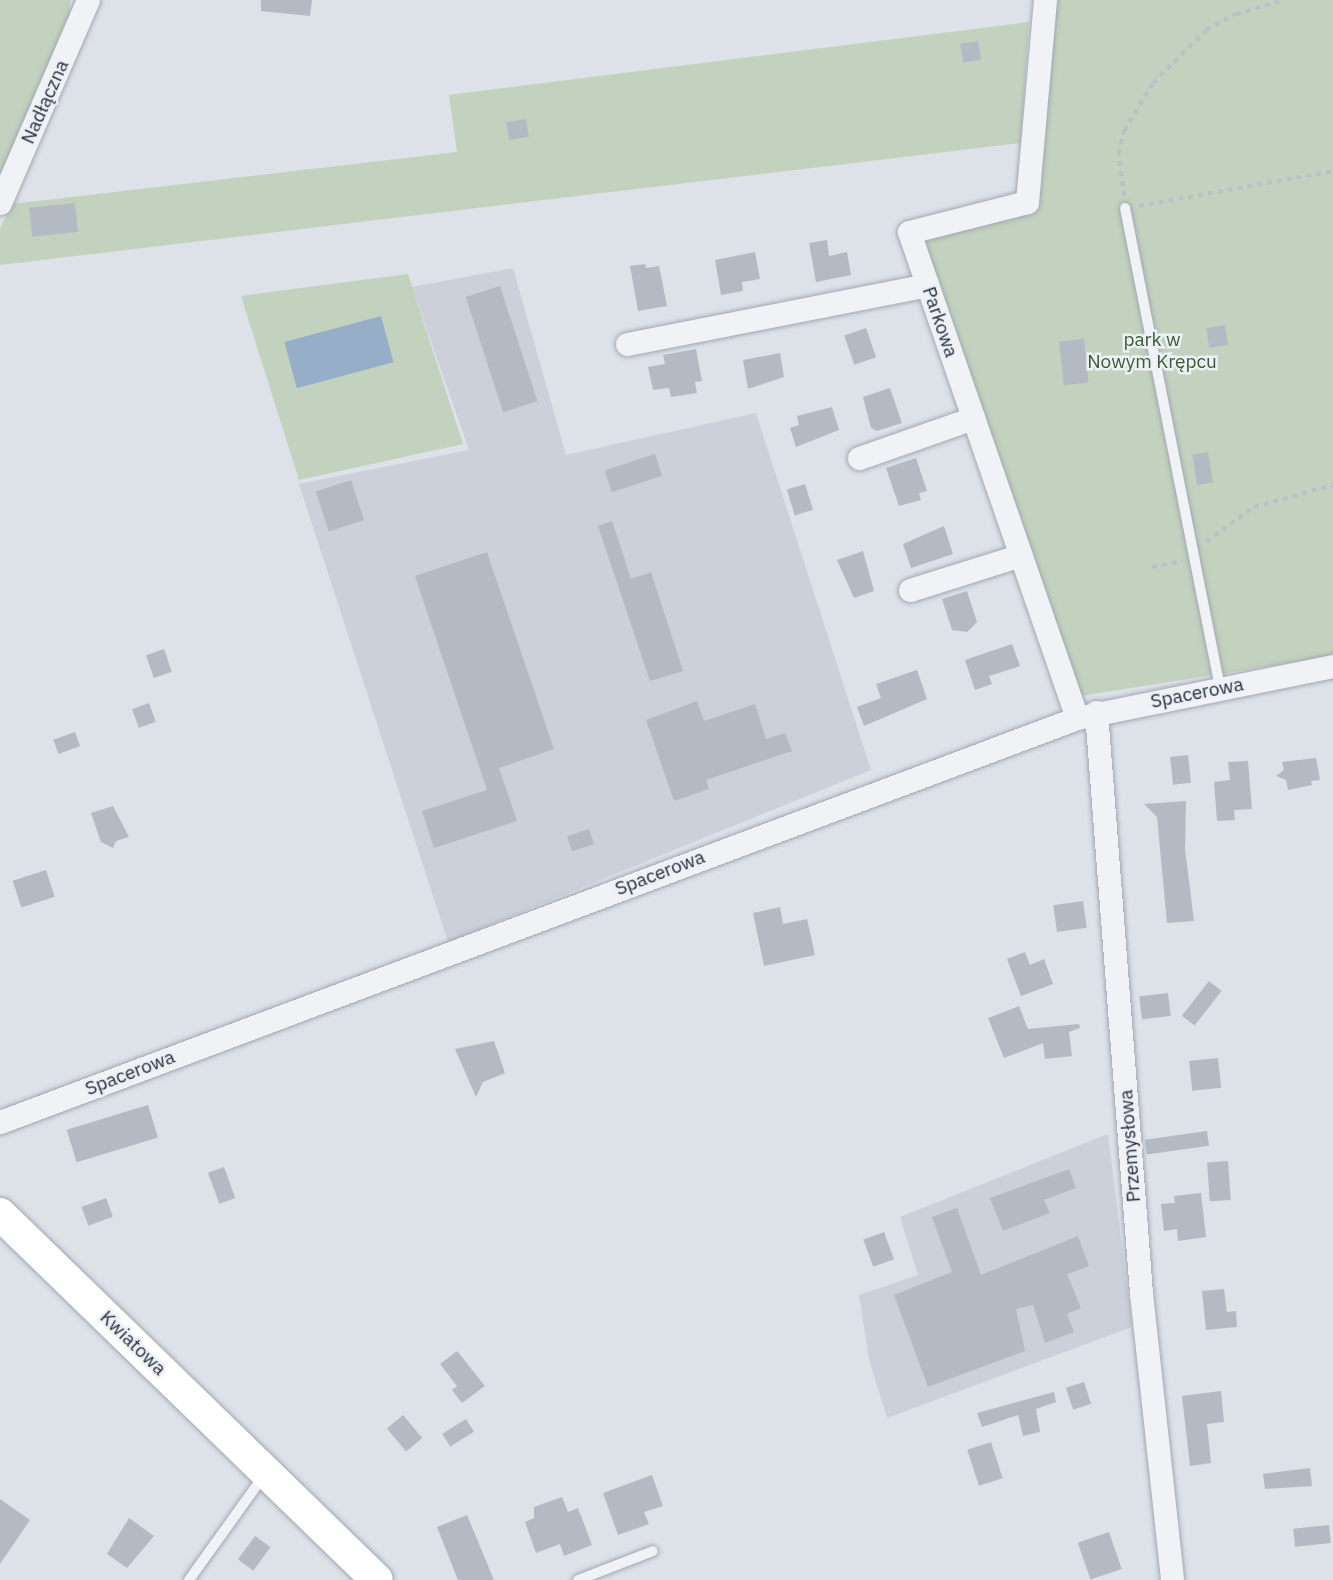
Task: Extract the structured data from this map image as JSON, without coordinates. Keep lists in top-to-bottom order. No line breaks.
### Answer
{"streets":{"street":["Nadłączna","Parkowa","Spacerowa","Przemysłowa","Kwiatowa"]},"crossings":[["Parkowa","Spacerowa"],["Parkowa","Przemysłowa"],["Spacerowa","Przemysłowa"]],"parks":["park w Nowym Krępcu"]}
